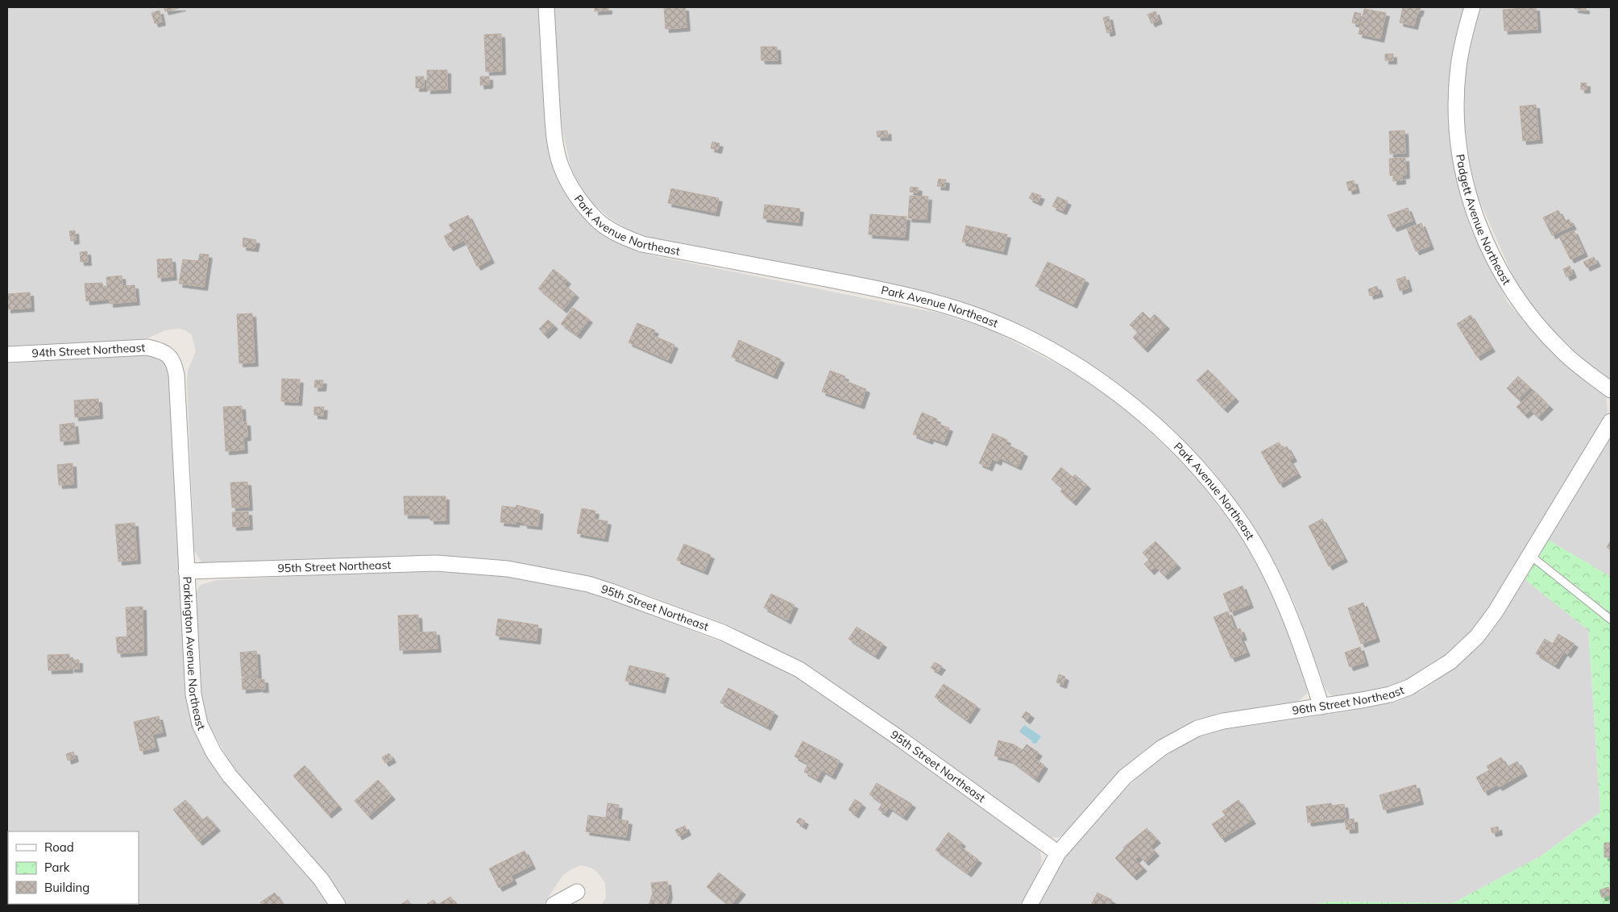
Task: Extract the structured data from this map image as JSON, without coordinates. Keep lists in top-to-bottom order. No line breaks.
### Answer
{"streets":{"street":["Padgett Avenue Northeast","Park Avenue Northeast","94th Street Northeast","95th Street Northeast","Parkington Avenue Northeast","96th Street Northeast"]},"crossings":[["Park Avenue Northeast","96th Street Northeast"],["94th Street Northeast","Parkington Avenue Northeast"],["95th Street Northeast","Parkington Avenue Northeast"],["95th Street Northeast","96th Street Northeast"]],"legend":["Road","Park","Building"]}
